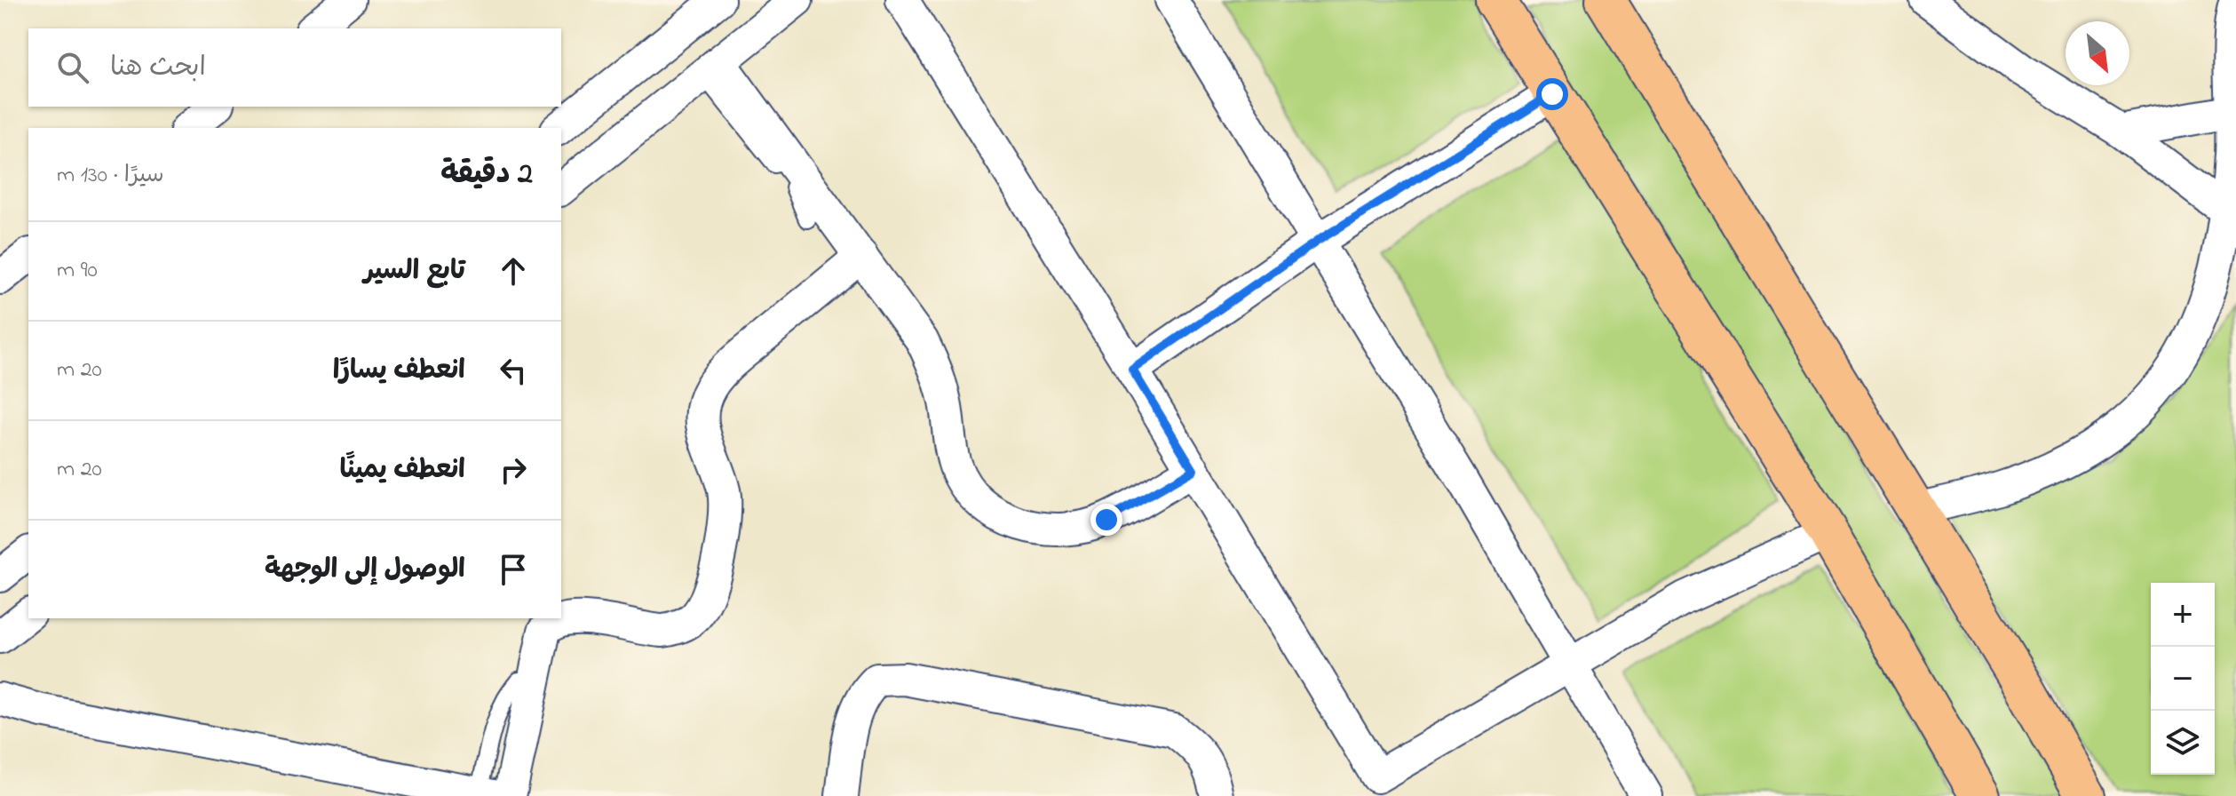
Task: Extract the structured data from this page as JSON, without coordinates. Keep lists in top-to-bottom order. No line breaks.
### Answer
{"north":"bottom right","page":{"search":"ابحث هنا","heading":["2 دقيقة","سيرًا · 130 m"],"list":[["تابع السير","90 m"],["انعطف يسارًا","20 m"],["انعطف يمينًا","20 m"],"الوصول إلى الوجهة"],"map_buttons":["+","−"]}}
